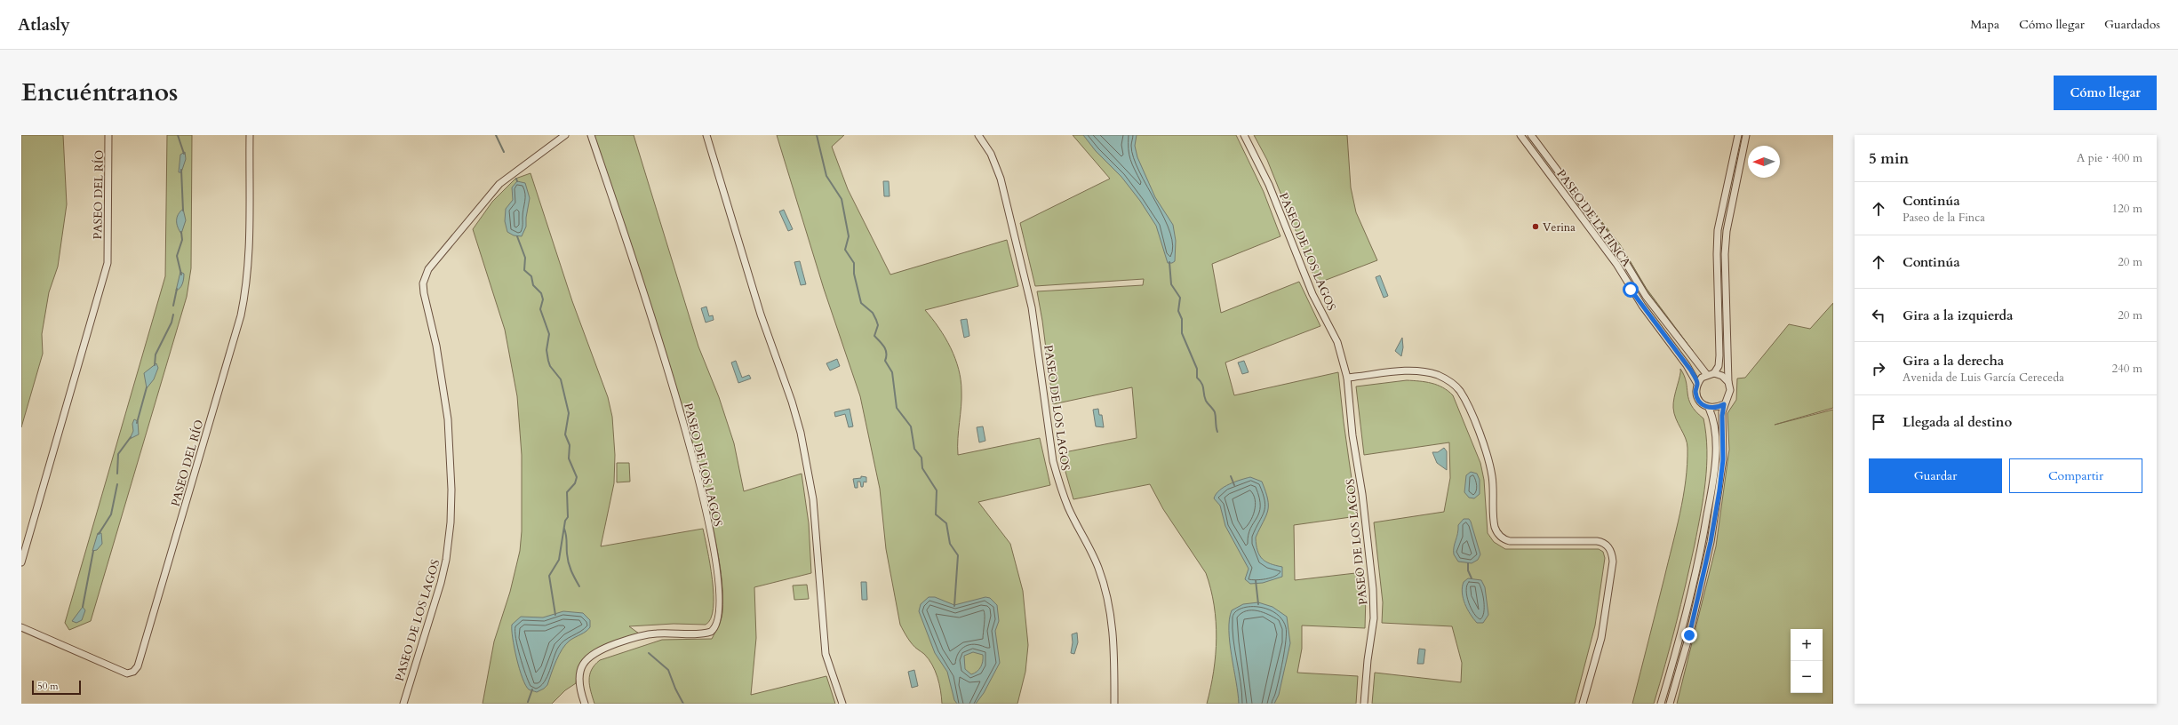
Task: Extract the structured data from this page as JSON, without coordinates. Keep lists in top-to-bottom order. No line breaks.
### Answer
{"streets":{"street":["PASEO DEL RÍO","PASEO DE LA FINCA","PASEO DE LOS LAGOS"]},"places":["Verina"],"scale_bar":"50 m","north":"left","page":{"header":"Atlasly","nav":["Mapa","Cómo llegar","Guardados"],"title":"Encuéntranos","buttons":["Cómo llegar",["Guardar","Compartir"]],"heading":["5 min","A pie · 400 m"],"list":[["Continúa","Paseo de la Finca","120 m"],["Continúa","20 m"],["Gira a la izquierda","20 m"],["Gira a la derecha","Avenida de Luis García Cereceda","240 m"],"Llegada al destino"],"map_buttons":["+","−"],"scale":"50 m"}}
